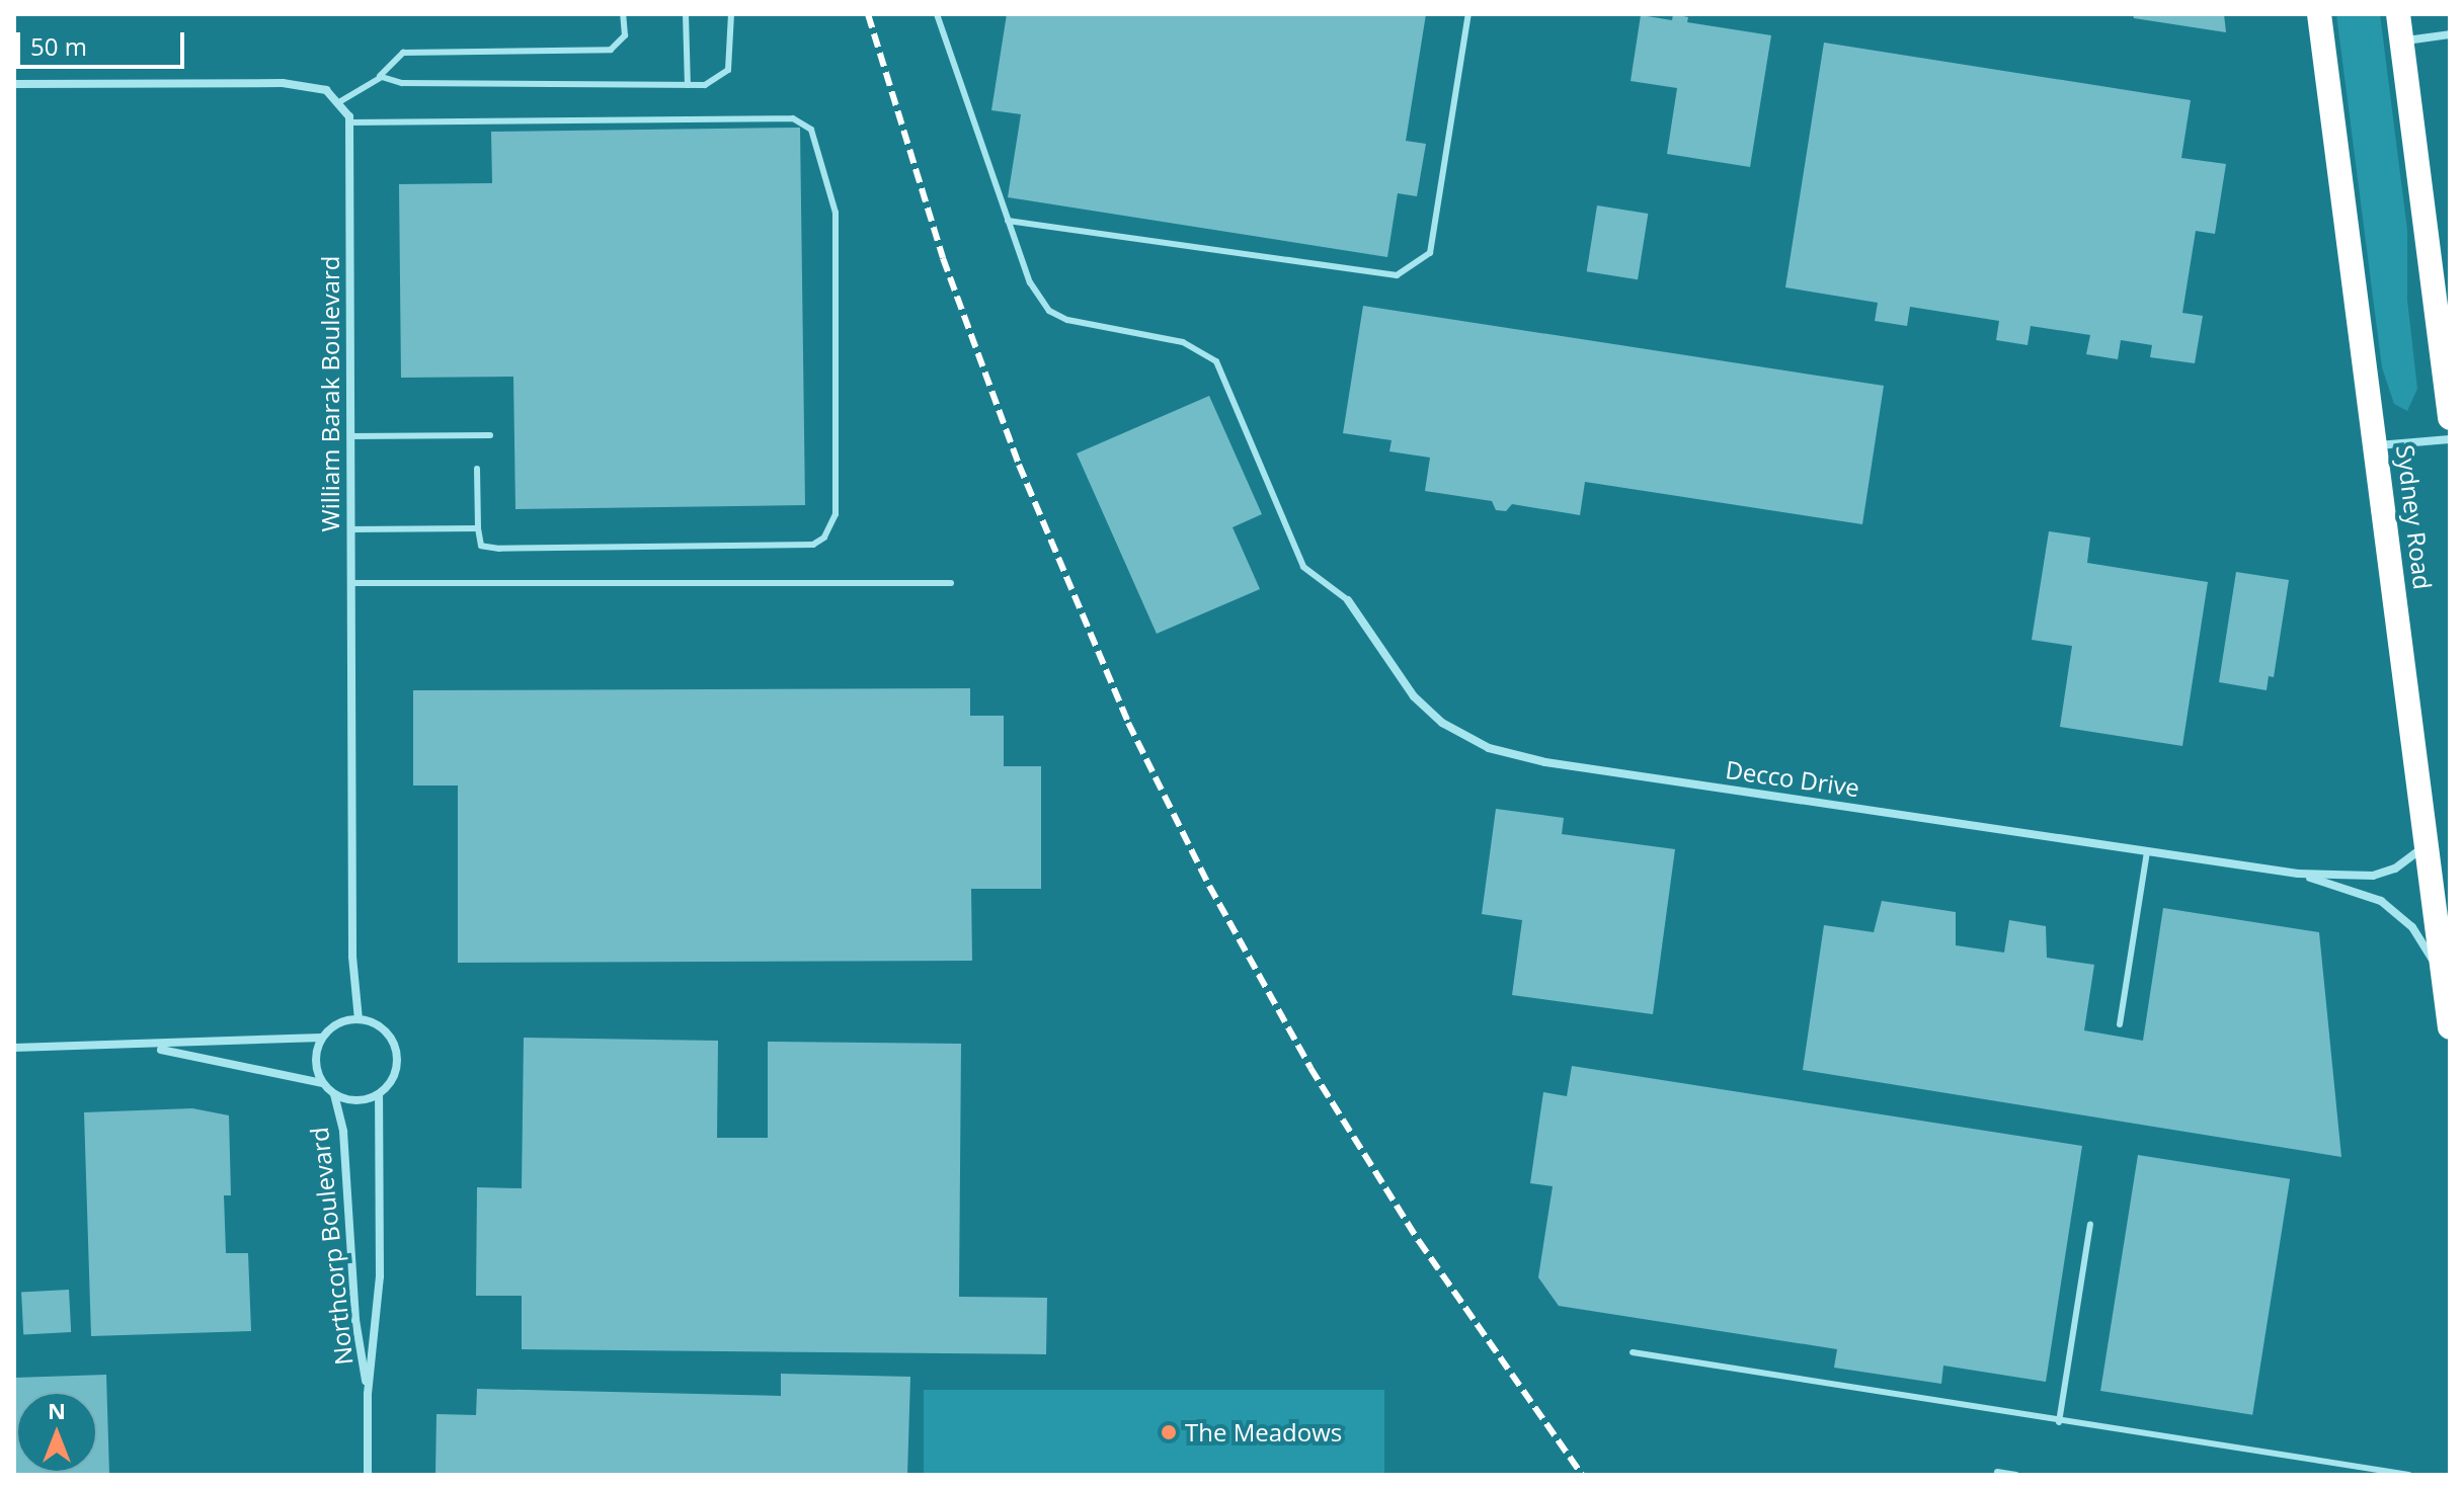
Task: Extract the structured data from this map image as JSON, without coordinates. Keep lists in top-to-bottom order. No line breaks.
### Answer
{"streets":{"highway":["Sydney Road"],"street":["William Barak Boulevard","Decco Drive","Northcorp Boulevard"]},"crossings":[["William Barak Boulevard","Northcorp Boulevard"],["Sydney Road","Decco Drive"]],"places":["The Meadows"],"scale_bar":"50 m","north":"top"}
